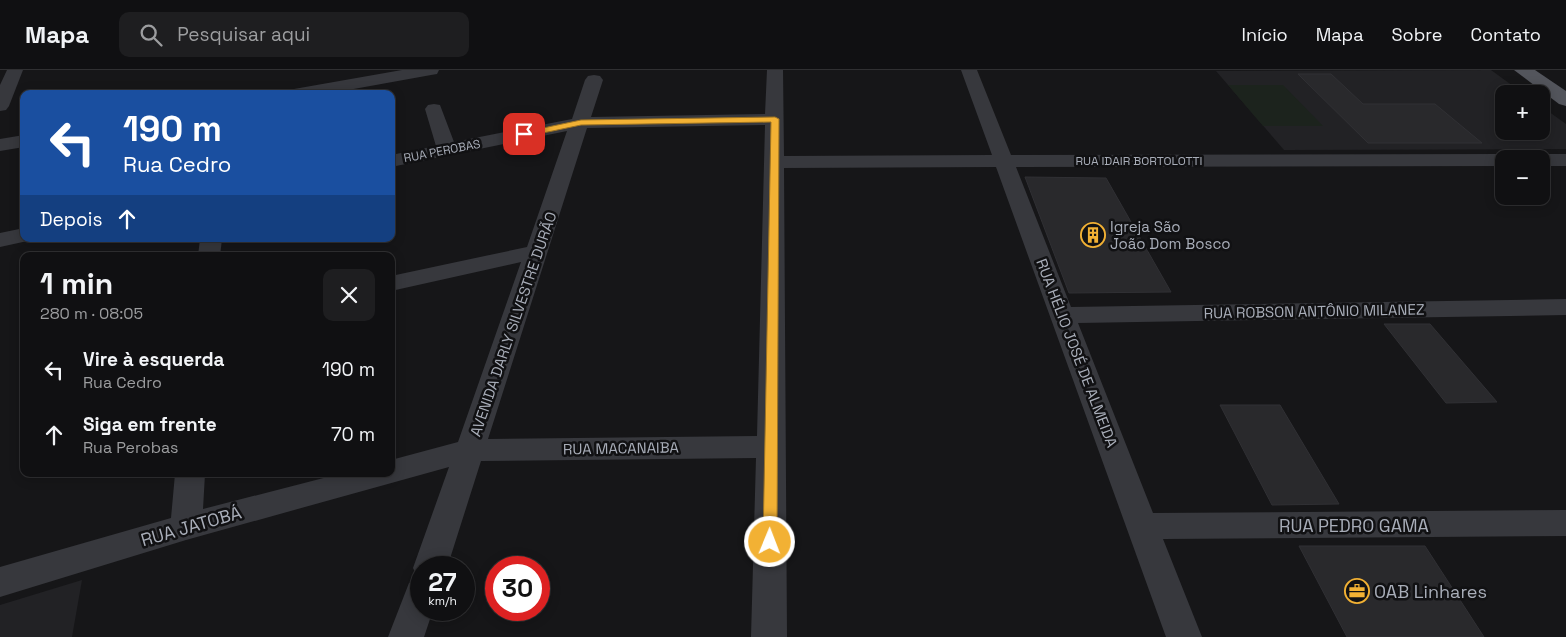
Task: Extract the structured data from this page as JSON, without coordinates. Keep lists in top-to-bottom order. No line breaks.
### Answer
{"streets":{"street":["RUA PEROBAS","RUA IDAIR BORTOLOTTI","RUA ROBSON ANTÔNIO MILANEZ","AVENIDA DARLY SILVESTRE DURÃO","RUA HÉLIO JOSÉ DE ALMEIDA","RUA MACANAIBA","RUA PEDRO GAMA","RUA JATOBÁ"]},"crossings":[["RUA PEROBAS","AVENIDA DARLY SILVESTRE DURÃO"],["RUA IDAIR BORTOLOTTI","RUA HÉLIO JOSÉ DE ALMEIDA"],["RUA ROBSON ANTÔNIO MILANEZ","RUA HÉLIO JOSÉ DE ALMEIDA"],["AVENIDA DARLY SILVESTRE DURÃO","RUA MACANAIBA"],["RUA HÉLIO JOSÉ DE ALMEIDA","RUA PEDRO GAMA"]],"places":{"building":["Igreja São João Dom Bosco"],"office":["OAB Linhares"]},"page":{"header":"Mapa","search":"Pesquisar aqui","nav":["Início","Mapa","Sobre","Contato"],"map_buttons":["+","−"],"turn":["190 m","Rua Cedro"],"then":"Depois","heading":["1 min","280 m · 08:05"],"list":[{"name":"Vire à esquerda","note":"Rua Cedro","value":"190 m"},{"name":"Siga em frente","note":"Rua Perobas","value":"70 m"}],"speed":"27 km/h","limit":"30"}}
